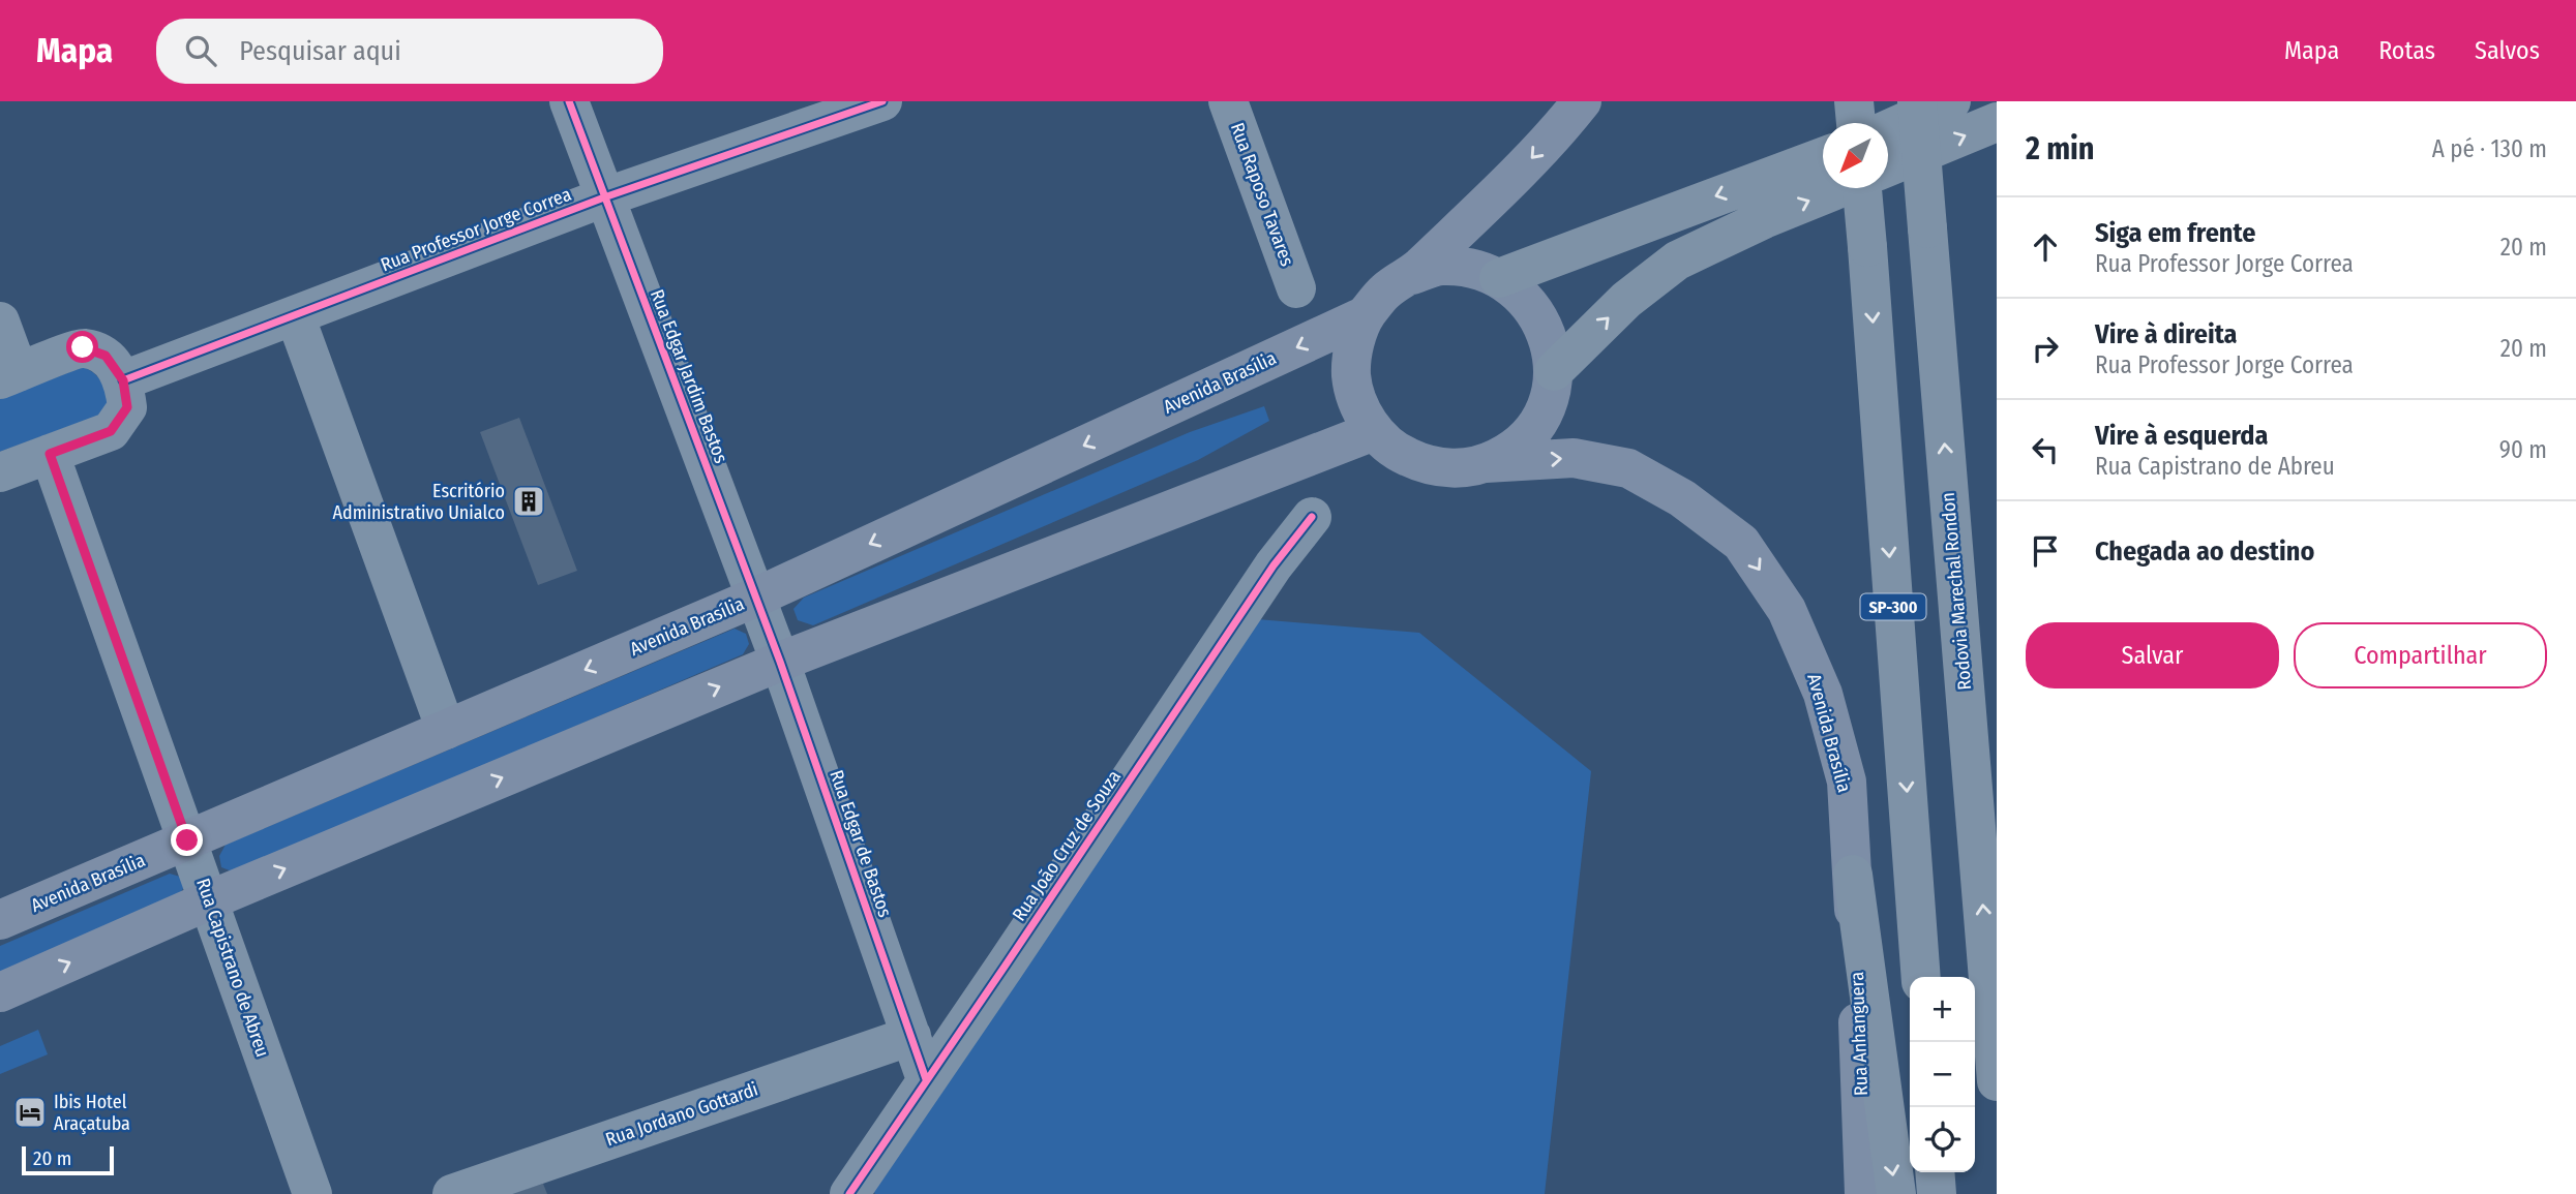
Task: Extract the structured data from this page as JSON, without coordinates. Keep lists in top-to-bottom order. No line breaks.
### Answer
{"streets":{"highway":["Rodovia Marechal Rondon","SP-300"],"main road":["Avenida Brasília","Rua Anhanguera"],"street":["Rua Raposo Tavares","Rua Professor Jorge Correa","Rua Edgar Jardim Bastos","Rua Edgar de Bastos","Rua João Cruz de Souza","Rua Capistrano de Abreu","Rua Jordano Gottardi"]},"crossings":[["Rua Professor Jorge Correa","Rua Edgar Jardim Bastos"],["Rua Edgar Jardim Bastos","Avenida Brasília"],["Rua Edgar Jardim Bastos","Rua Edgar de Bastos"],["Avenida Brasília","Rua Capistrano de Abreu"],["Avenida Brasília","Rua Anhanguera"],["Rua Edgar de Bastos","Rua João Cruz de Souza"],["Rua Edgar de Bastos","Rua Jordano Gottardi"]],"places":{"building":["Escritório Administrativo Unialco"],"hotel":["Ibis Hotel Araçatuba"]},"scale_bar":"20 m","north":"bottom left","page":{"header":"Mapa","search":"Pesquisar aqui","nav":["Mapa","Rotas","Salvos"],"heading":["2 min","A pé · 130 m"],"list":[["Siga em frente","Rua Professor Jorge Correa","20 m"],["Vire à direita","Rua Professor Jorge Correa","20 m"],["Vire à esquerda","Rua Capistrano de Abreu","90 m"],"Chegada ao destino"],"buttons":["Salvar","Compartilhar"],"map_buttons":["+","−"],"scale":"20 m"}}
